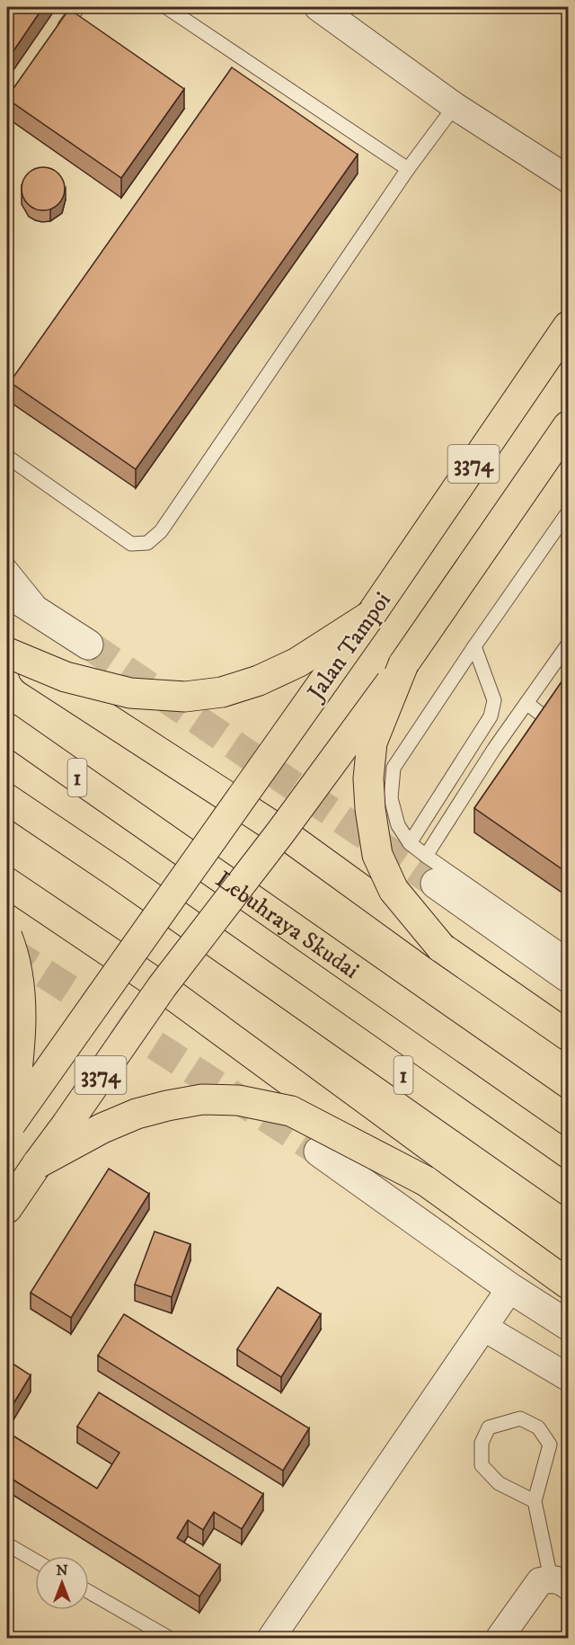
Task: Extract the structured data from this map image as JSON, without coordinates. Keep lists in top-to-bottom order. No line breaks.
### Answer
{"streets":{"main road":["3374","Jalan Tampoi","1","Lebuhraya Skudai"]},"crossings":[["3374","Jalan Tampoi"]],"north":"top"}
